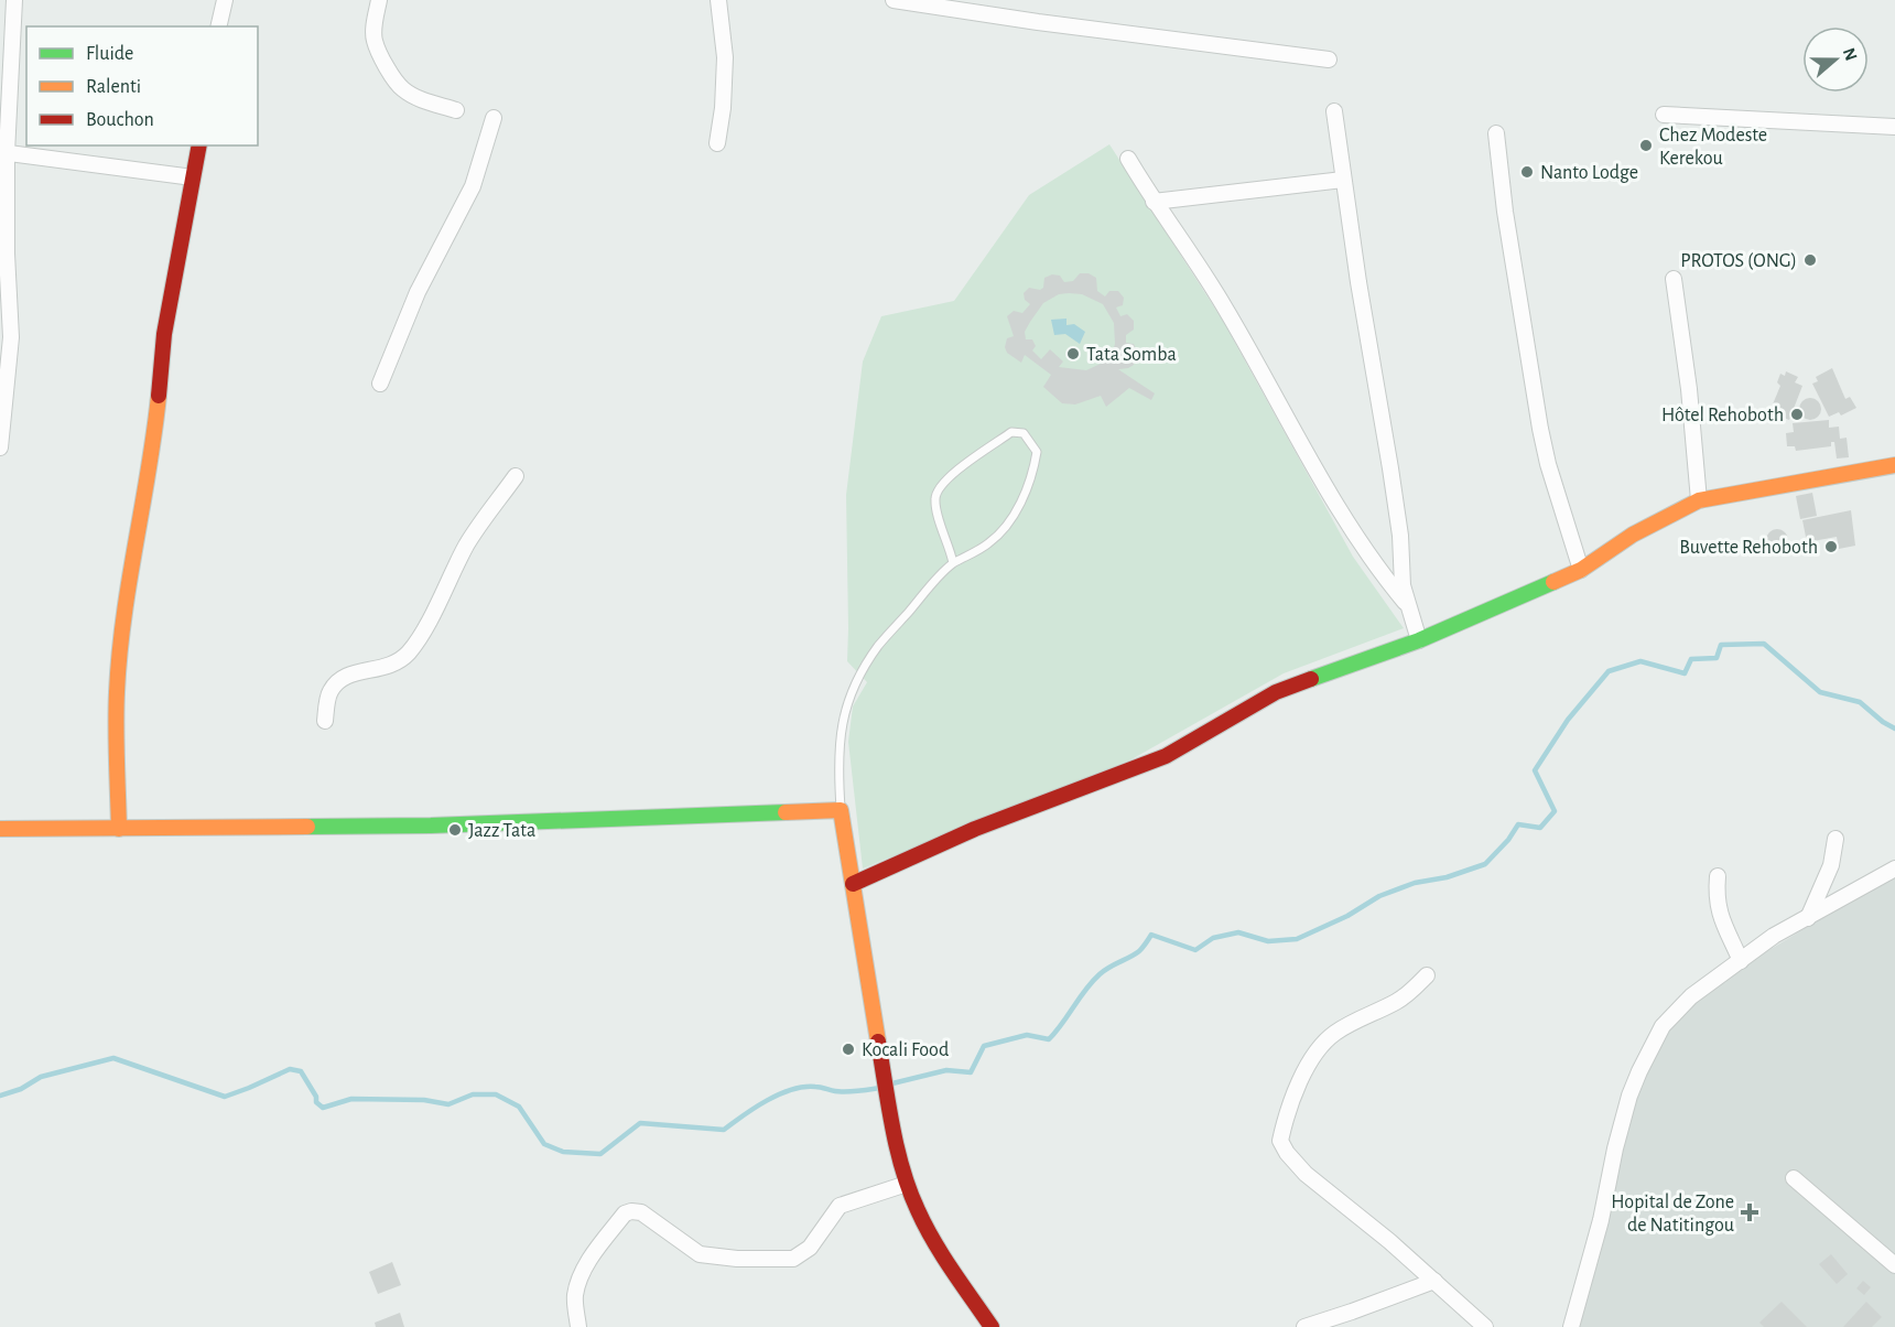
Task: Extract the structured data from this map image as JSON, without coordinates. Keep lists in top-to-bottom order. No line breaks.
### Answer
{"places":{"other":["Chez Modeste Kerekou","Nanto Lodge","PROTOS (ONG)","Tata Somba","Hôtel Rehoboth","Buvette Rehoboth","Jazz Tata","Kocali Food"],"health":["Hopital de Zone de Natitingou"]},"legend":["Fluide","Ralenti","Bouchon"],"north":"right"}
